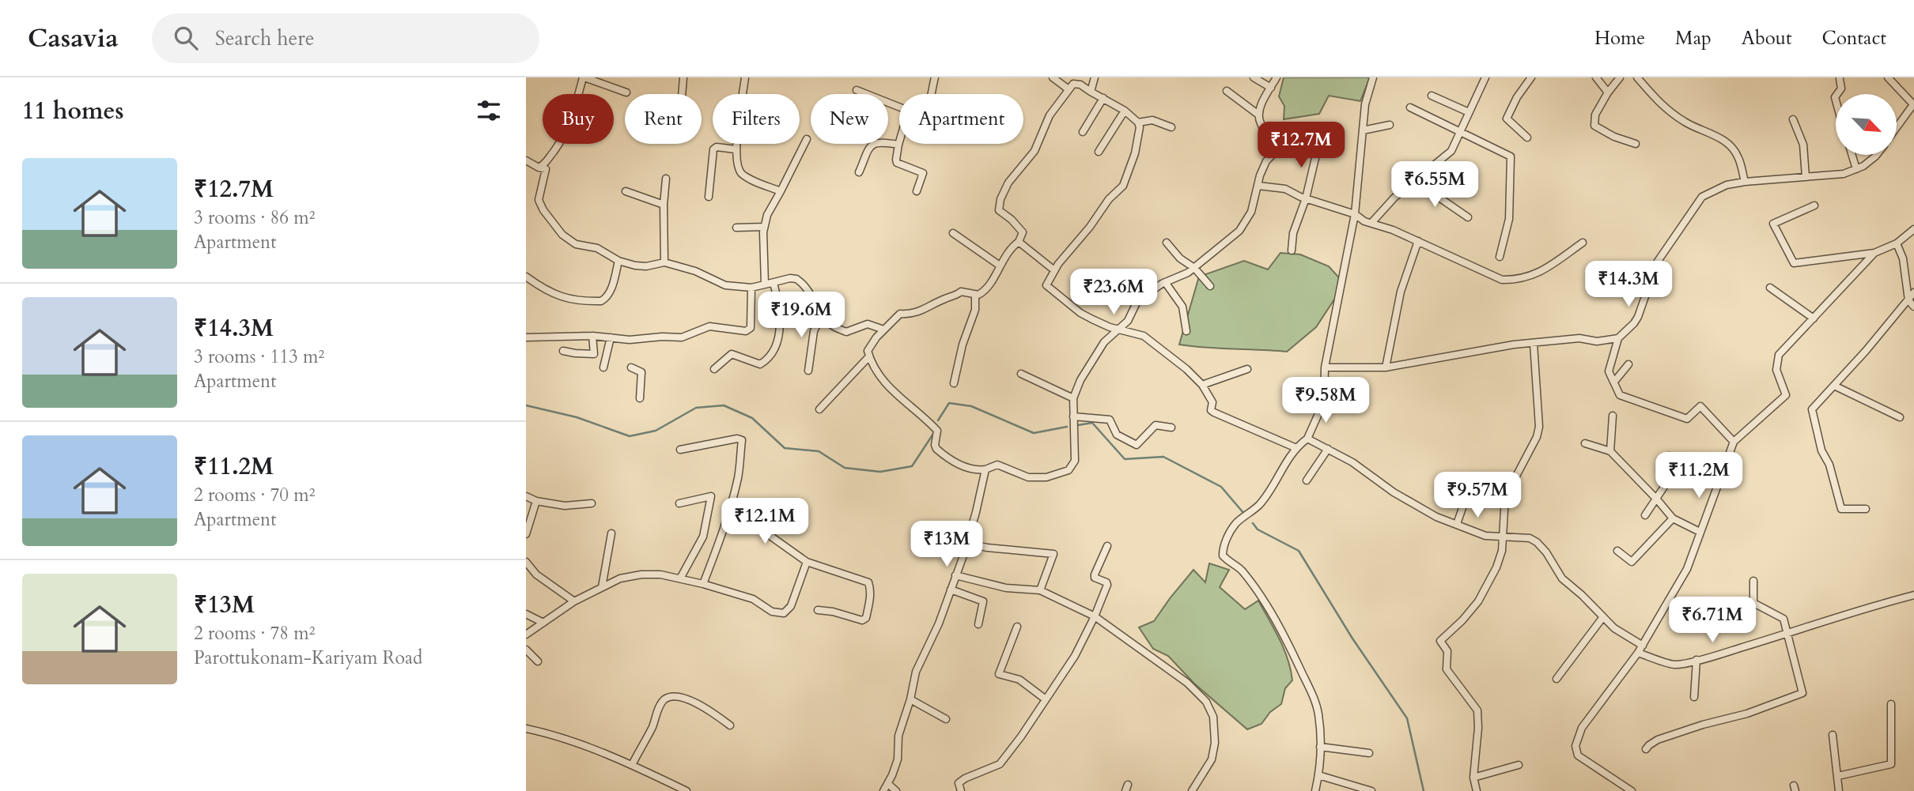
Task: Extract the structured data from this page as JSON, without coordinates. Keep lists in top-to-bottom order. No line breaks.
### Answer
{"north":"bottom right","page":{"header":"Casavia","search":"Search here","nav":["Home","Map","About","Contact"],"heading":"11 homes","chip":["Buy","Rent","Filters","New","Apartment"],"price":["₹12.7M","₹6.55M","₹14.3M","₹23.6M","₹19.6M","₹9.58M","₹11.2M","₹9.57M","₹12.1M","₹13M","₹6.71M"],"list":[{"name":"₹12.7M","note":"3 rooms · 86 m² · Apartment"},{"name":"₹14.3M","note":"3 rooms · 113 m² · Apartment"},{"name":"₹11.2M","note":"2 rooms · 70 m² · Apartment"},{"name":"₹13M","note":"2 rooms · 78 m² · Parottukonam-Kariyam Road"}]}}
